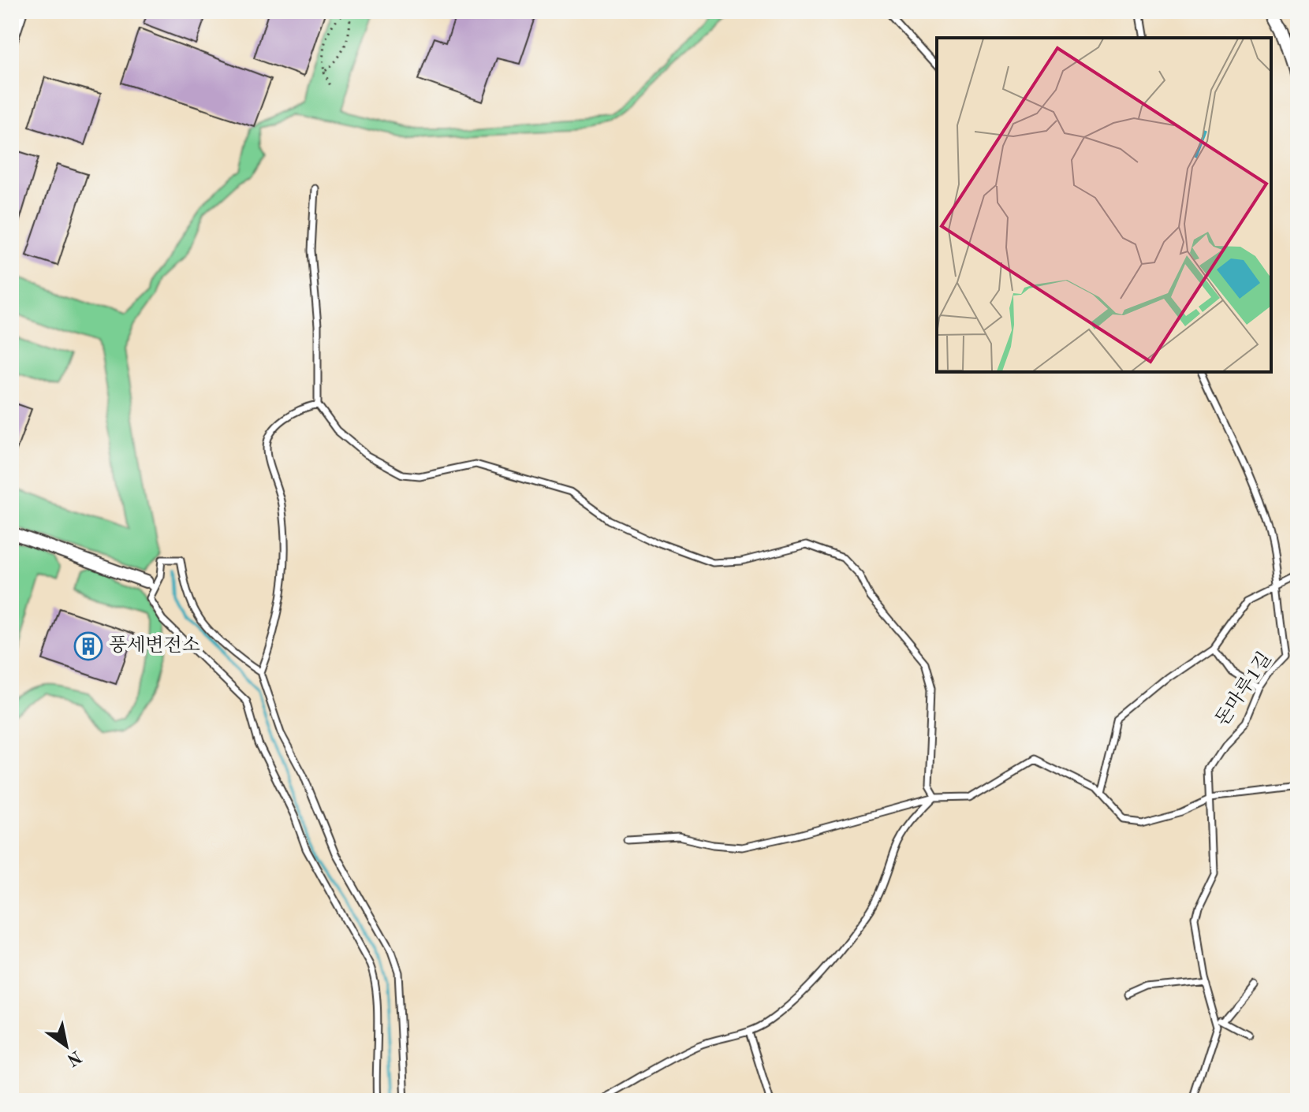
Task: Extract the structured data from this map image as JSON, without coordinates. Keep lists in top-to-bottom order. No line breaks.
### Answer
{"streets":{"lane":["돈마루1길"]},"places":{"building":["풍세변전소"]},"north":"bottom right"}
